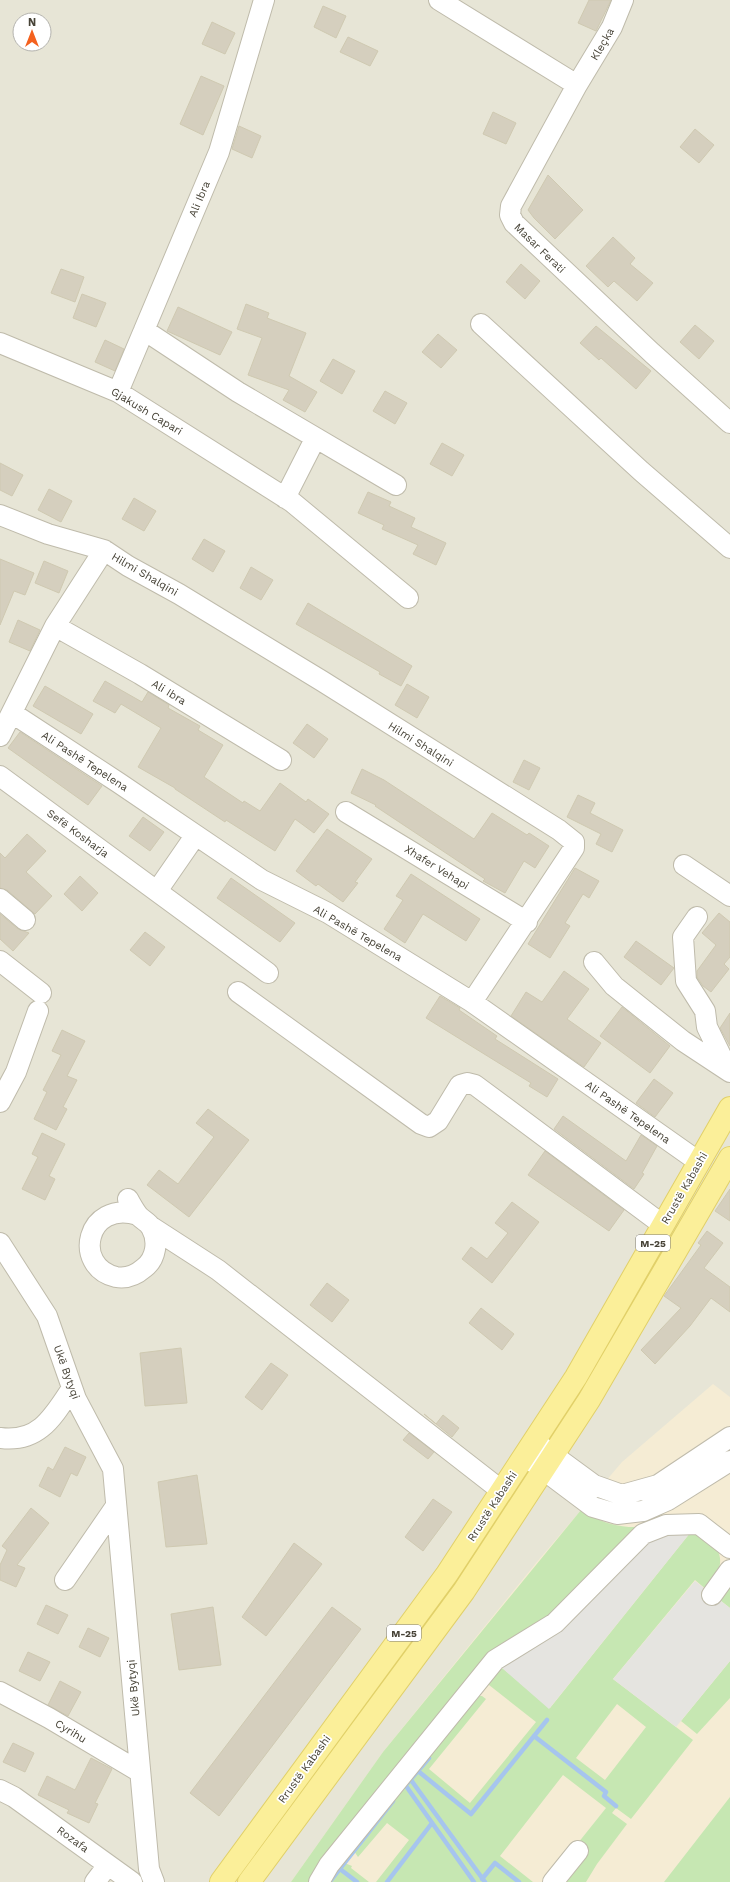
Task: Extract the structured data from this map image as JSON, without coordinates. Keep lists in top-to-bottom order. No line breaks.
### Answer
{"streets":{"main road":["Rrustë Kabashi","M-25"],"street":["Kleçka","Ali Ibra","Masar Ferati","Gjakush Capari","Hilmi Shalqini","Ali Pashë Tepelena","Sefë Kosharja","Xhafer Vehapi","Ukë Bytyqi","Cyrihu","Rozafa"]},"crossings":[["Kleçka","Masar Ferati"],["Ali Ibra","Gjakush Capari"],["Hilmi Shalqini","Ali Pashë Tepelena"],["Hilmi Shalqini","Xhafer Vehapi"],["Ali Pashë Tepelena","Rrustë Kabashi"],["Ukë Bytyqi","Cyrihu"]],"north":"top"}
